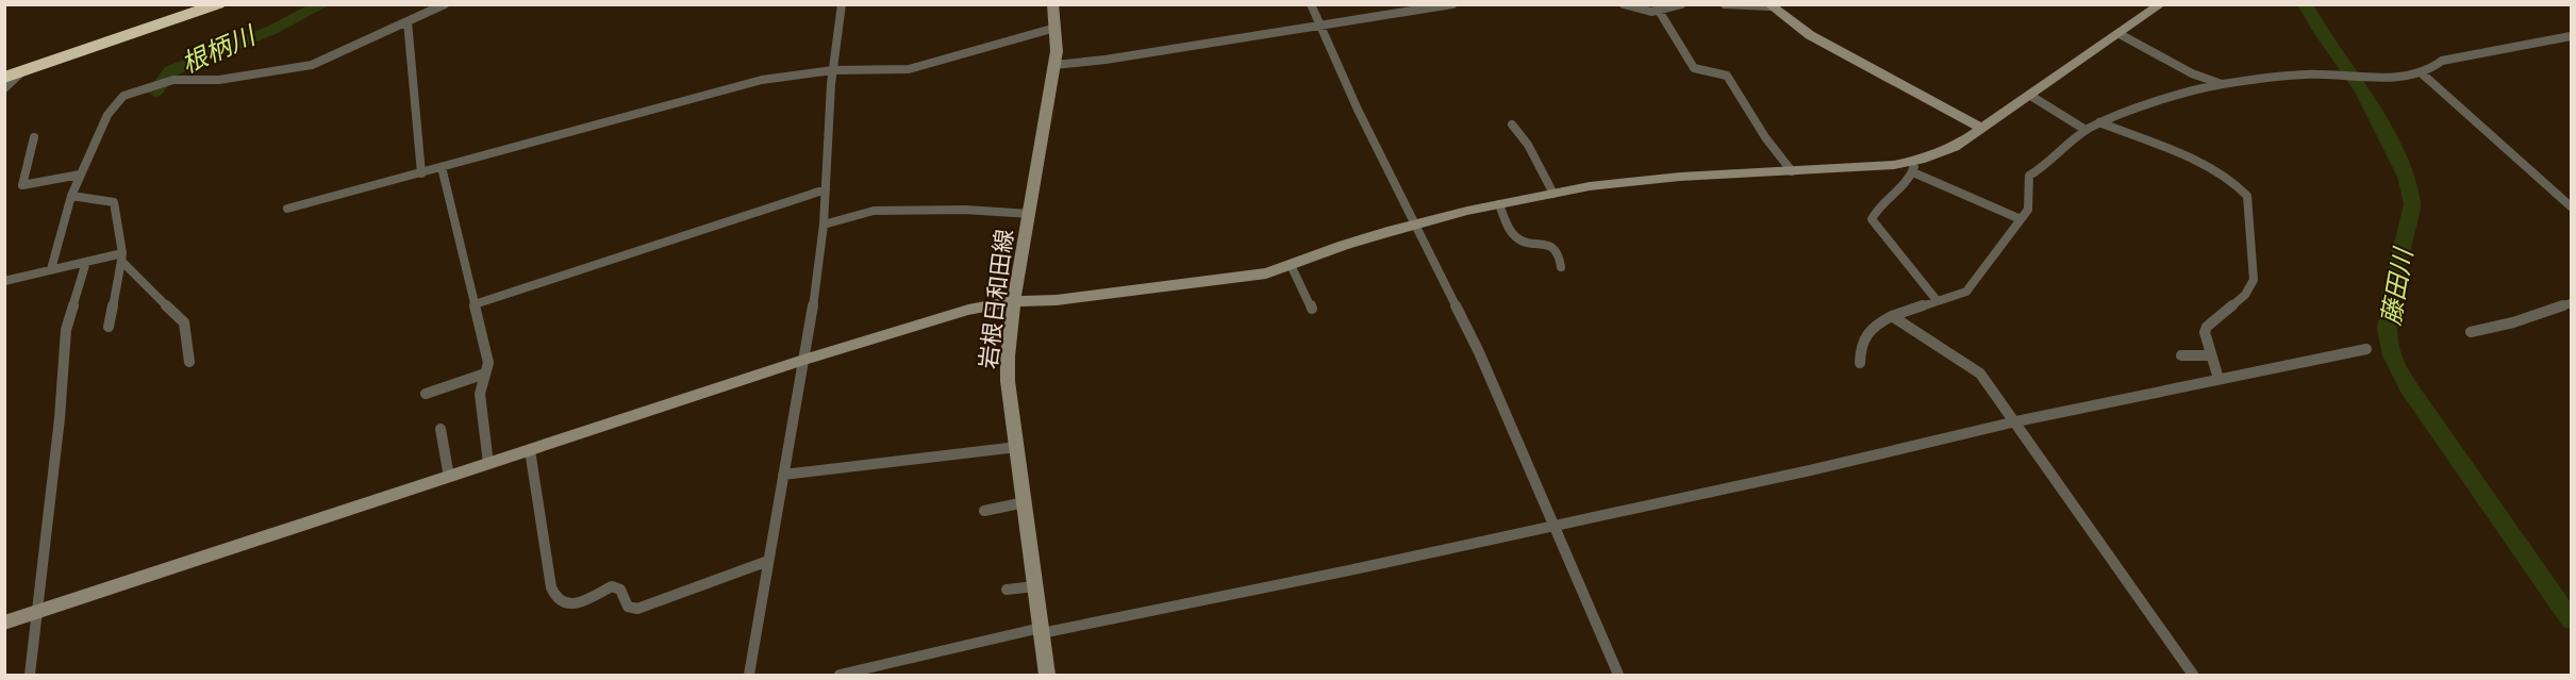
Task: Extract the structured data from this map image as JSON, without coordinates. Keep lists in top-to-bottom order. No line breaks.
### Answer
{"streets":{"street":["岩根日和田線"]},"water":["根柄川","藤田川"]}
